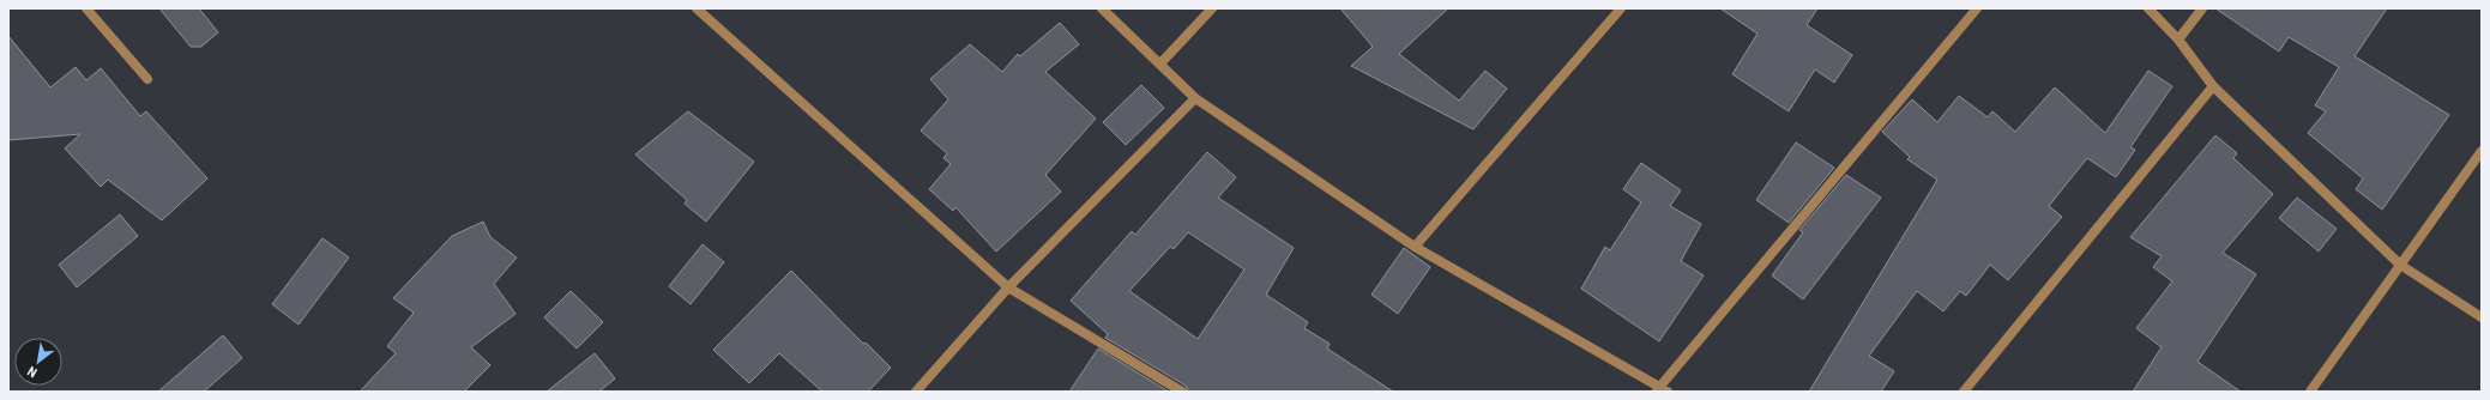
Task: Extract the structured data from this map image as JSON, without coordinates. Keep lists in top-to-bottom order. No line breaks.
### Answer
{"north":"bottom left"}
